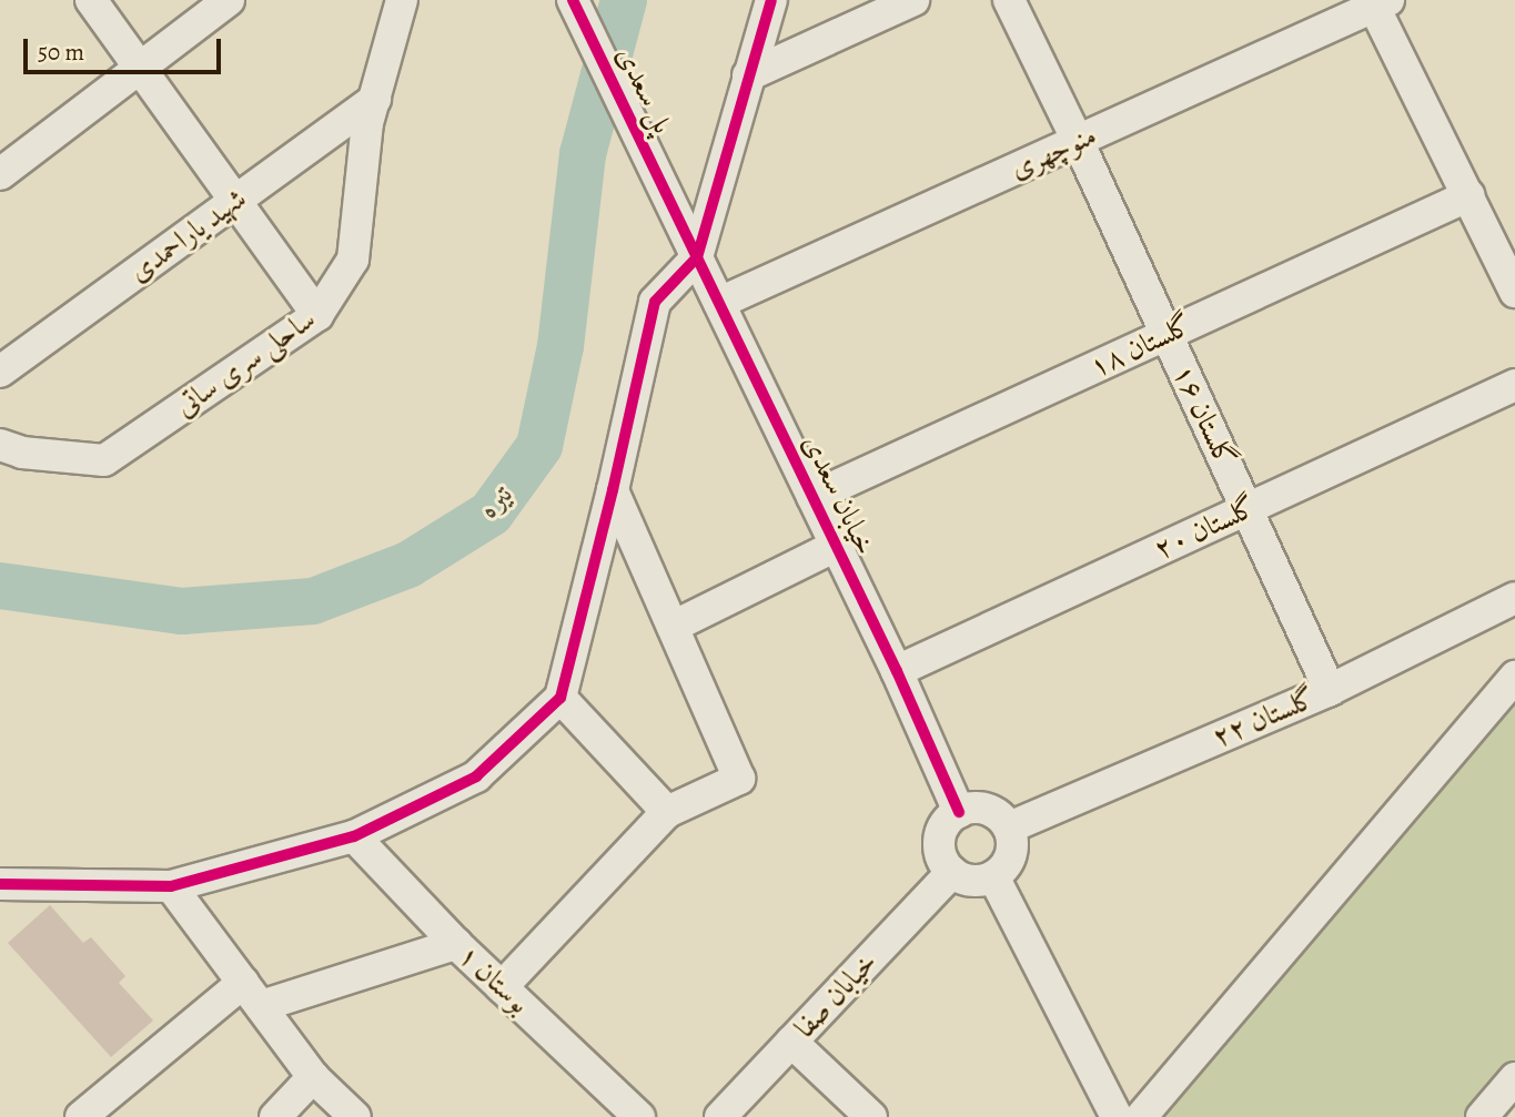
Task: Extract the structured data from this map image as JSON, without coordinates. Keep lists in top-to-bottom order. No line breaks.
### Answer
{"streets":{"street":["پل سعدی","منوچهری","شهید یاراحمدی","گلستان ۱۸","ساحلی سری ساتی","گلستان ۱۶","خیابان سعدی","گلستان ۲۰","گلستان ۲۲","بوستان ۱","خیابان صفا"]},"crossings":[["پل سعدی","خیابان سعدی"],["منوچهری","گلستان ۱۶"],["منوچهری","خیابان سعدی"],["شهید یاراحمدی","ساحلی سری ساتی"],["گلستان ۱۸","گلستان ۱۶"],["گلستان ۱۸","خیابان سعدی"],["گلستان ۱۶","گلستان ۲۰"],["گلستان ۱۶","گلستان ۲۲"],["خیابان سعدی","گلستان ۲۰"],["خیابان سعدی","گلستان ۲۲"],["خیابان سعدی","خیابان صفا"],["گلستان ۲۲","خیابان صفا"]],"water":["تيره"],"scale_bar":"50 m"}
